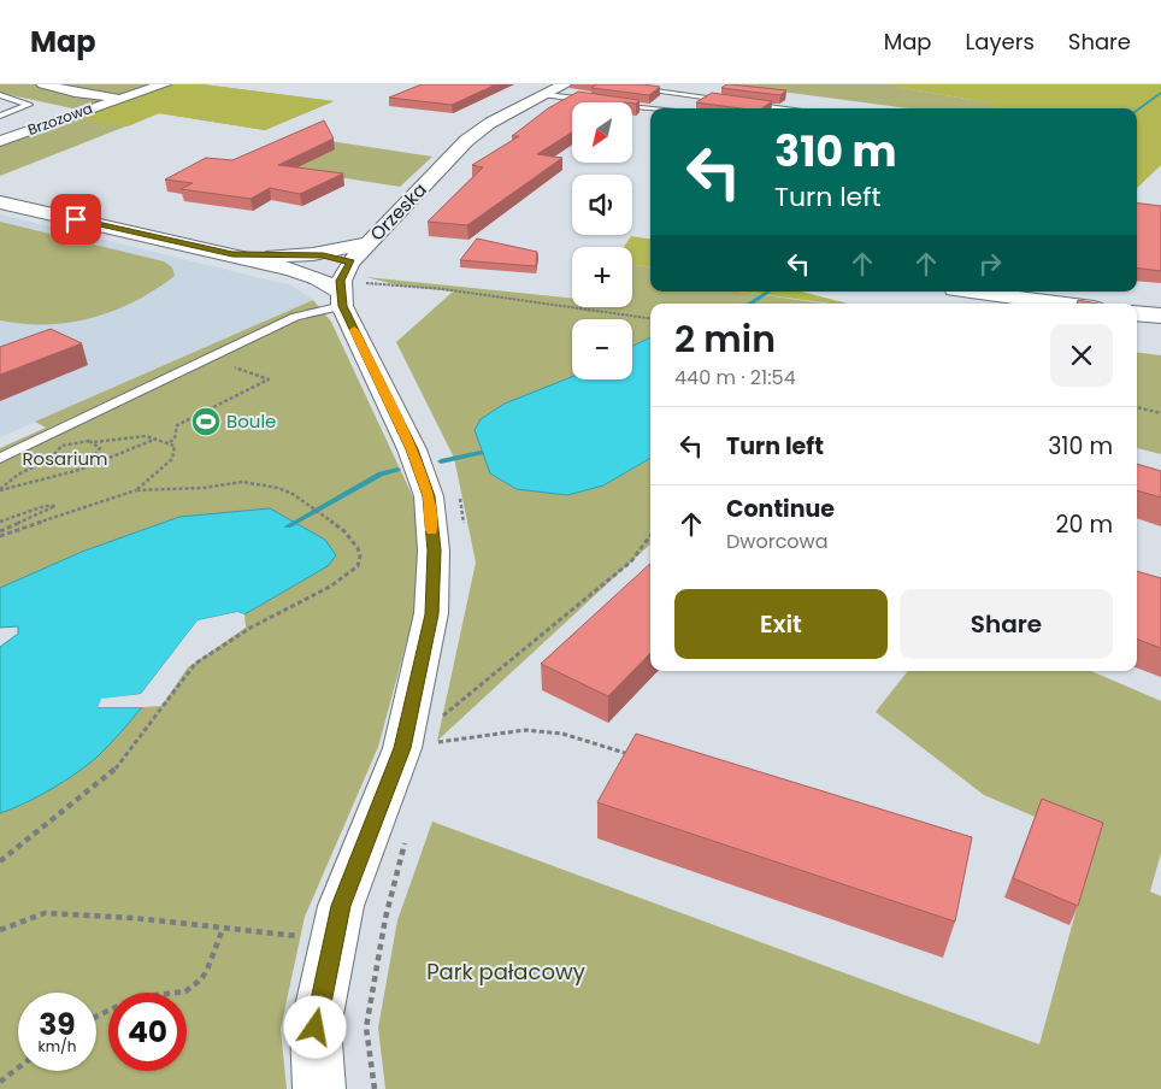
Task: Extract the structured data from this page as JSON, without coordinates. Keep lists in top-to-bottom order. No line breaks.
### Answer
{"streets":{"street":["Brzozowa","Orzeska"]},"parks":["Rosarium","Park pałacowy"],"places":{"sports":["Boule"]},"north":"bottom left","page":{"header":"Map","nav":["Map","Layers","Share"],"map_buttons":["+","−"],"turn":["310 m","Turn left"],"heading":["2 min","440 m · 21:54"],"list":[{"name":"Turn left","value":"310 m"},{"name":"Continue","note":"Dworcowa","value":"20 m"}],"buttons":["Exit","Share"],"speed":"39 km/h","limit":"40"}}
